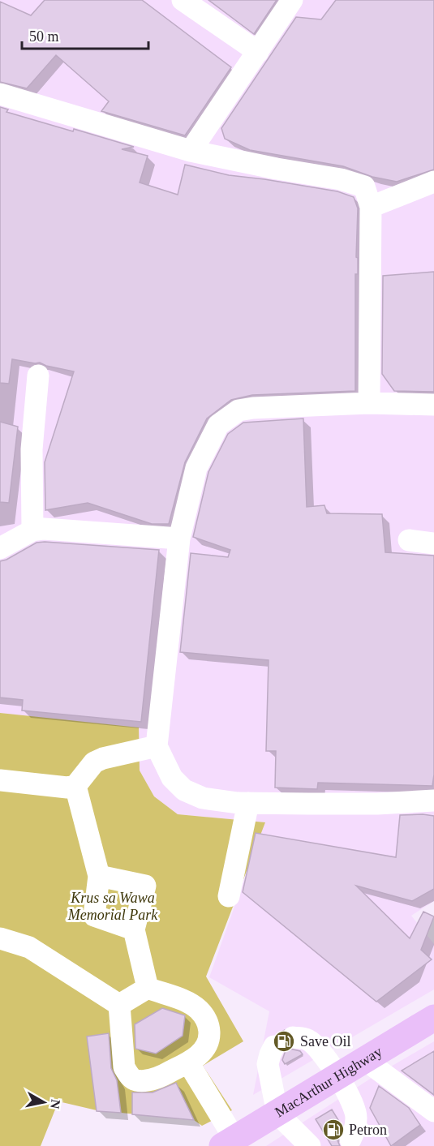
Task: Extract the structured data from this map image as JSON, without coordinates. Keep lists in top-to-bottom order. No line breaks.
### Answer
{"streets":{"highway":["MacArthur Highway"]},"parks":["Krus sa Wawa Memorial Park"],"places":{"fuel station":["Save Oil","Petron"]},"scale_bar":"50 m","north":"right"}
